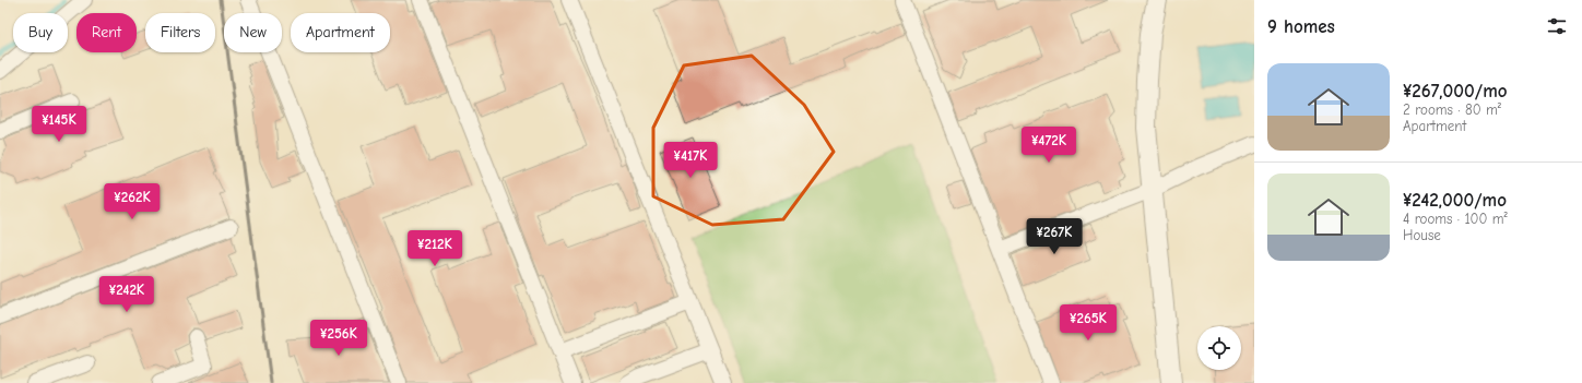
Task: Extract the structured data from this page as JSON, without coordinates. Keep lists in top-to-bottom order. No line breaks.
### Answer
{"page":{"heading":"9 homes","chip":["Buy","Rent","Filters","New","Apartment"],"list":[{"name":"¥267,000/mo","note":"2 rooms · 80 m² · Apartment"},{"name":"¥242,000/mo","note":"4 rooms · 100 m² · House"}],"price":["¥145K","¥472K","¥417K","¥262K","¥267K","¥212K","¥242K","¥265K","¥256K"]}}
